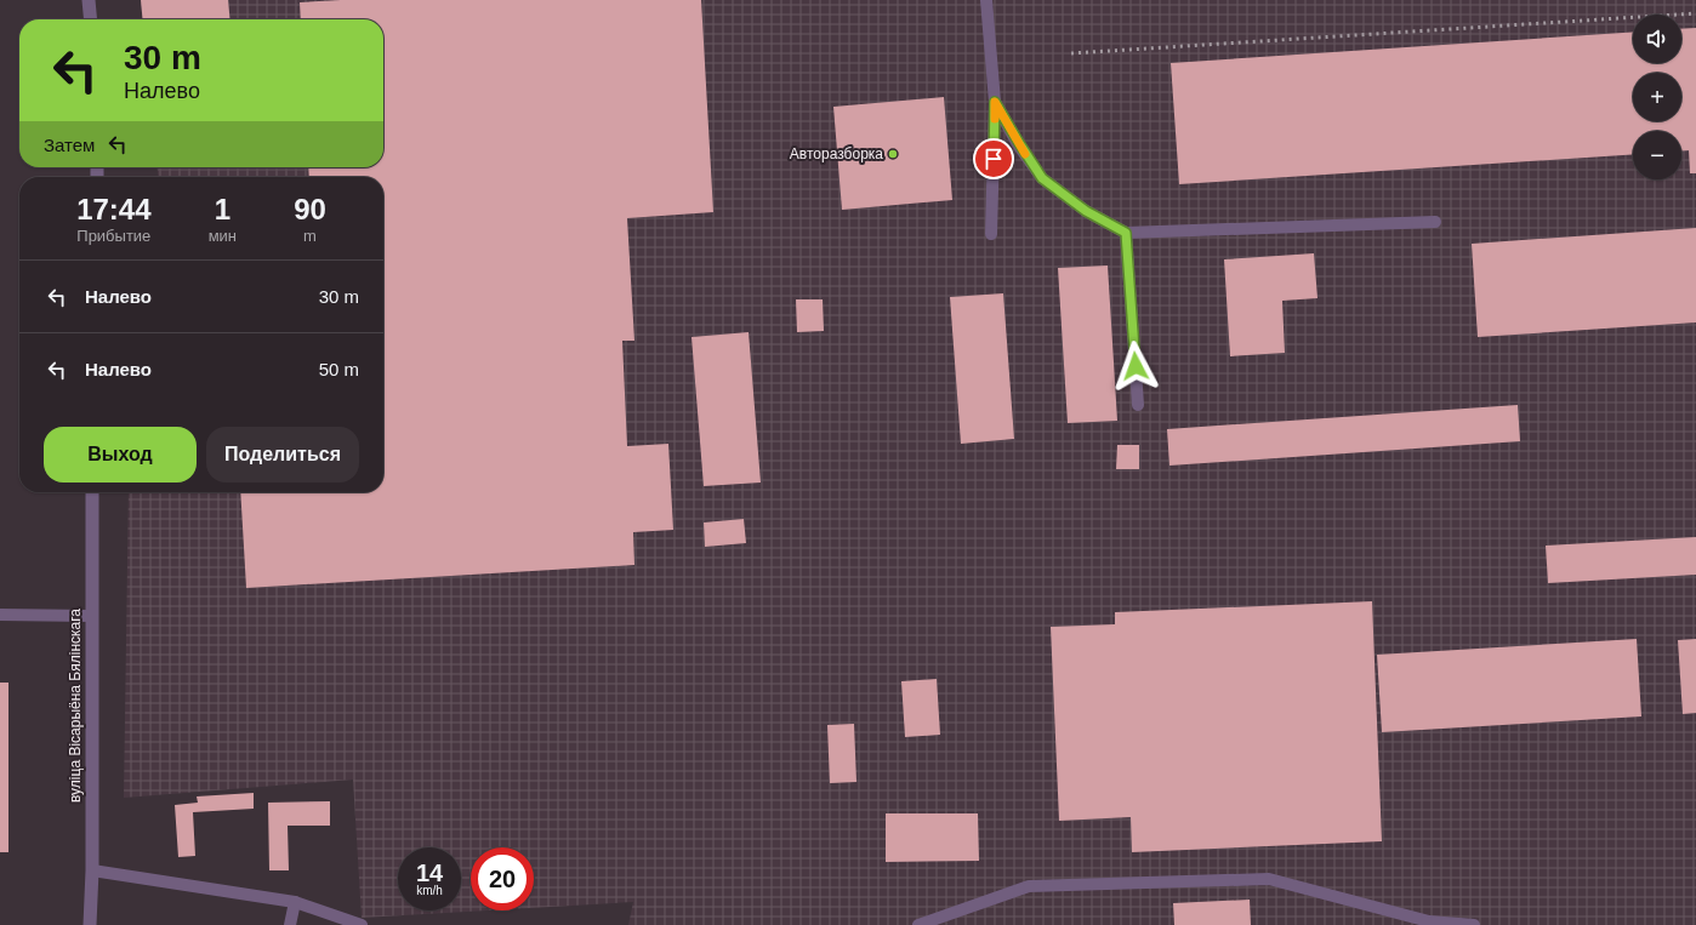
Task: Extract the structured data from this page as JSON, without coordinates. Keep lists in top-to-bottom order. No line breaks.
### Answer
{"streets":{"street":["вуліца Вісарыёна Бялінскага"]},"places":["Авторазборка"],"page":{"map_buttons":["+","−"],"turn":["30 m","Налево"],"then":"Затем","eta":["17:44","Прибытие","1","мин","90","m"],"list":[{"name":"Налево","value":"30 m"},{"name":"Налево","value":"50 m"}],"buttons":["Выход","Поделиться"],"speed":"14 km/h","limit":"20"}}
